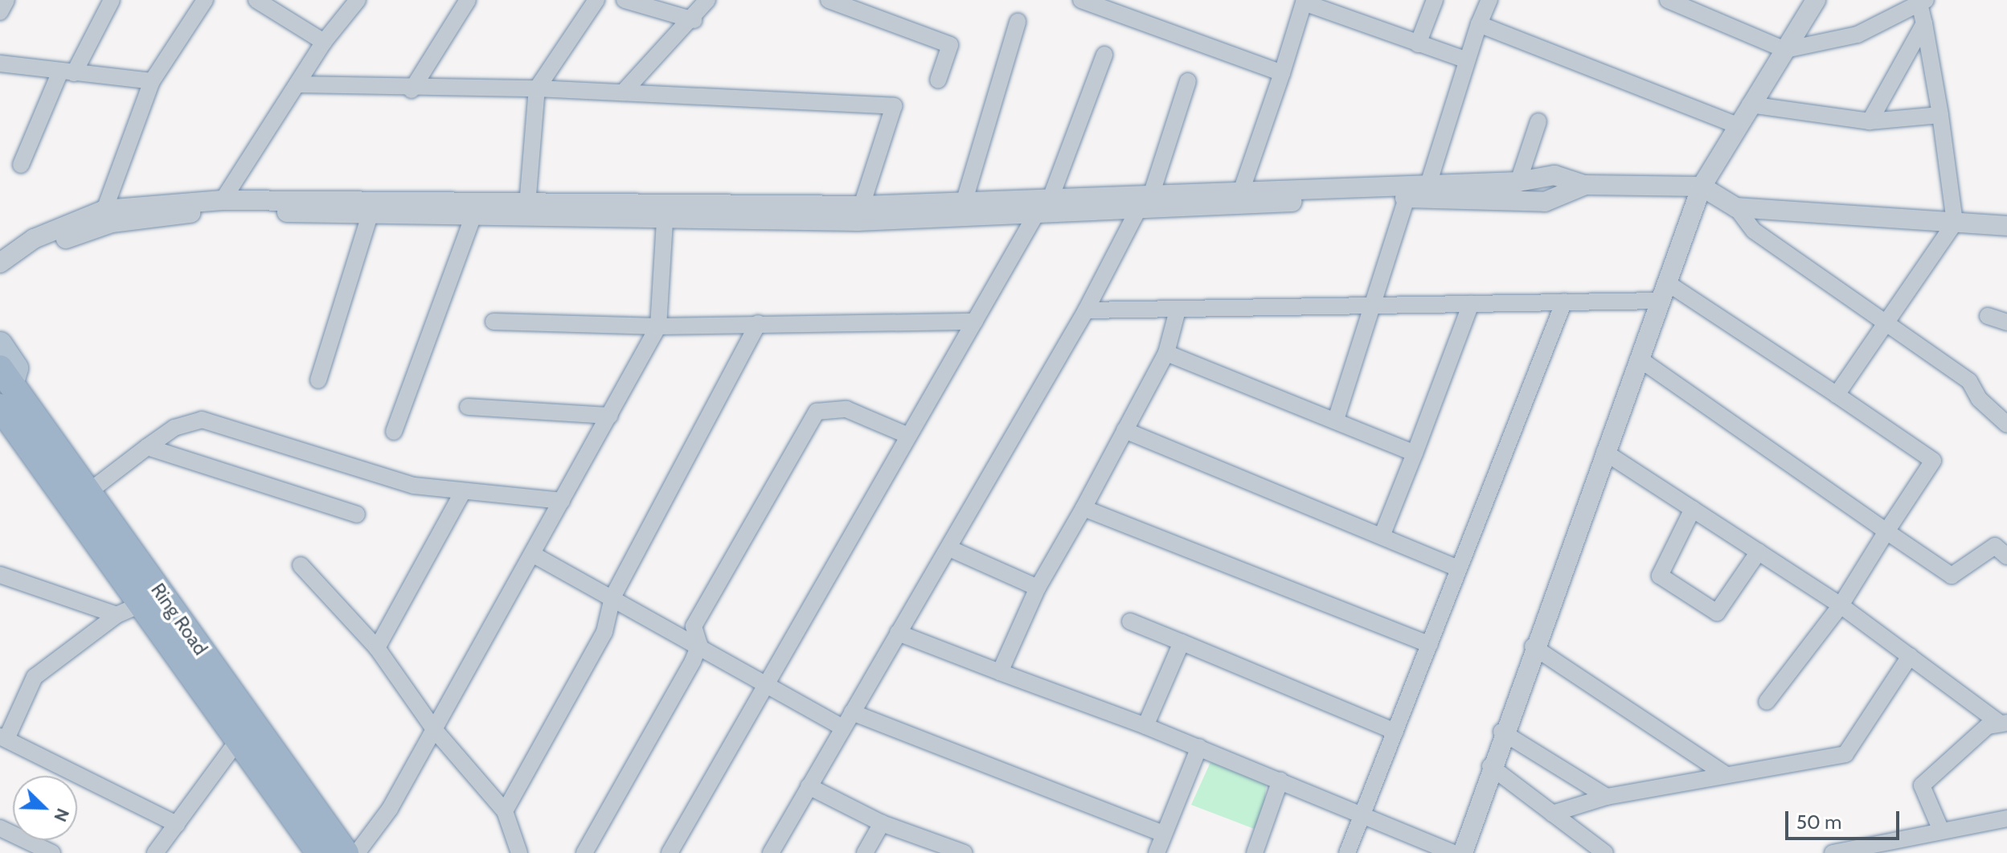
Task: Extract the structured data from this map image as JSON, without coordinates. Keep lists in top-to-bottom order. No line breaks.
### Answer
{"streets":{"highway":["Ring Road"]},"scale_bar":"50 m","north":"bottom right"}
